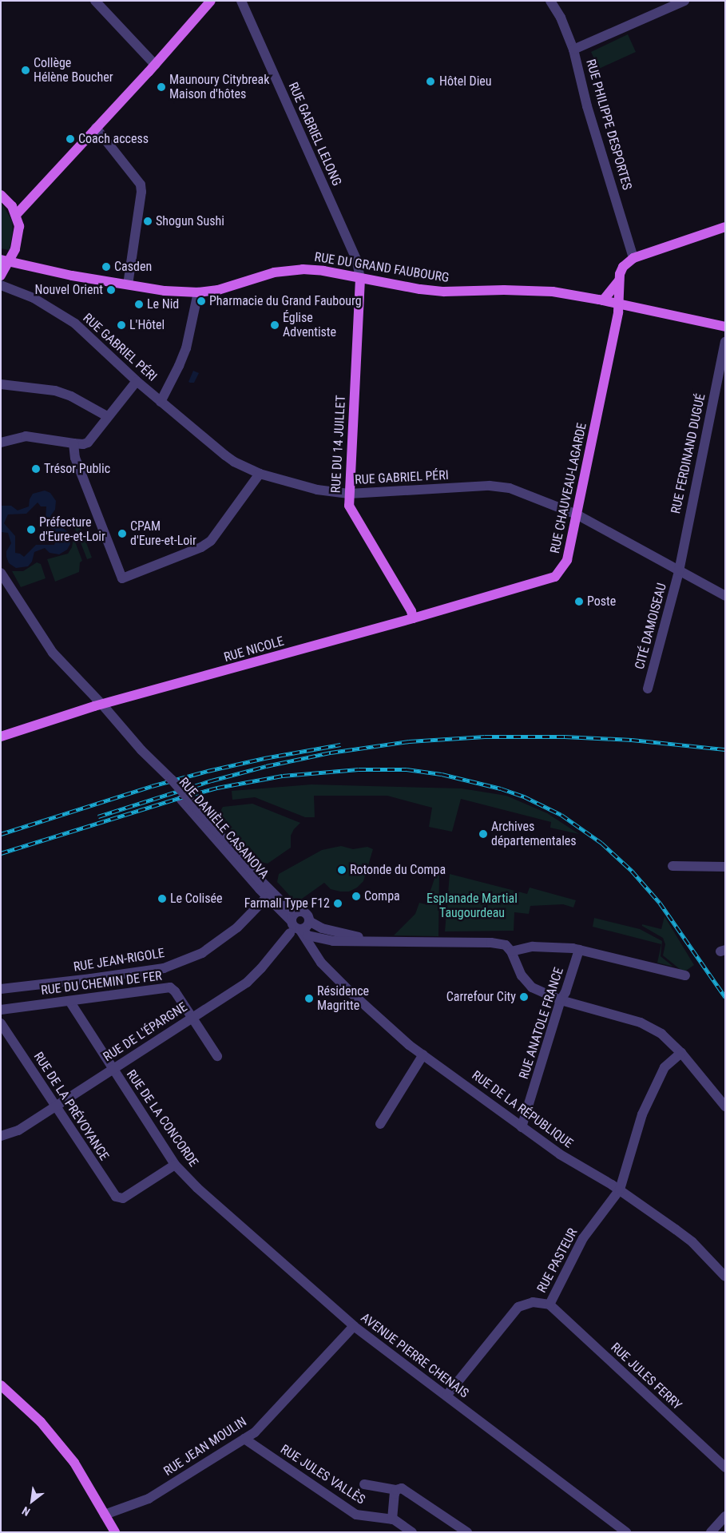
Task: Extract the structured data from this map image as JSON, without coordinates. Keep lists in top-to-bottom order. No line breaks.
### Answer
{"streets":{"main road":["RUE DU GRAND FAUBOURG","RUE DU 14 JUILLET","RUE CHAUVEAU-LAGARDE","RUE NICOLE"],"street":["RUE PHILIPPE DESPORTES","RUE GABRIEL LELONG","RUE GABRIEL PÉRI","RUE FERDINAND DUGUÉ","CITÉ DAMOISEAU","RUE DANIÈLE CASANOVA","RUE JEAN-RIGOLE","RUE DU CHEMIN DE FER","RUE ANATOLE FRANCE","RUE DE L'ÉPARGNE","RUE DE LA PRÉVOYANCE","RUE DE LA RÉPUBLIQUE","RUE DE LA CONCORDE","RUE PASTEUR","AVENUE PIERRE CHENAIS","RUE JULES FERRY","RUE JEAN MOULIN","RUE JULES VALLÈS"]},"crossings":[["RUE GABRIEL LELONG","RUE DU GRAND FAUBOURG"],["RUE GABRIEL LELONG","RUE DU 14 JUILLET"],["RUE DU GRAND FAUBOURG","RUE DU 14 JUILLET"],["RUE DU GRAND FAUBOURG","RUE CHAUVEAU-LAGARDE"],["RUE GABRIEL PÉRI","RUE DU 14 JUILLET"],["RUE GABRIEL PÉRI","RUE FERDINAND DUGUÉ"],["RUE GABRIEL PÉRI","RUE CHAUVEAU-LAGARDE"],["RUE GABRIEL PÉRI","CITÉ DAMOISEAU"],["RUE DU 14 JUILLET","RUE CHAUVEAU-LAGARDE"],["RUE DU 14 JUILLET","RUE NICOLE"],["RUE FERDINAND DUGUÉ","CITÉ DAMOISEAU"],["RUE CHAUVEAU-LAGARDE","RUE NICOLE"],["RUE NICOLE","RUE DANIÈLE CASANOVA"],["RUE DANIÈLE CASANOVA","RUE JEAN-RIGOLE"],["RUE DANIÈLE CASANOVA","RUE DE L'ÉPARGNE"],["RUE DANIÈLE CASANOVA","RUE DE LA RÉPUBLIQUE"],["RUE DU CHEMIN DE FER","RUE DE L'ÉPARGNE"],["RUE DU CHEMIN DE FER","RUE DE LA CONCORDE"],["RUE ANATOLE FRANCE","RUE DE LA RÉPUBLIQUE"],["RUE DE L'ÉPARGNE","RUE DE LA PRÉVOYANCE"],["RUE DE L'ÉPARGNE","RUE DE LA RÉPUBLIQUE"],["RUE DE L'ÉPARGNE","RUE DE LA CONCORDE"],["RUE DE LA PRÉVOYANCE","RUE DE LA CONCORDE"],["RUE DE LA RÉPUBLIQUE","RUE PASTEUR"],["RUE DE LA CONCORDE","AVENUE PIERRE CHENAIS"],["RUE PASTEUR","AVENUE PIERRE CHENAIS"],["RUE PASTEUR","RUE JULES FERRY"],["AVENUE PIERRE CHENAIS","RUE JEAN MOULIN"],["RUE JEAN MOULIN","RUE JULES VALLÈS"]],"parks":["Esplanade Martial Taugourdeau"],"places":["Collège Hélène Boucher","Hôtel Dieu","Maunoury Citybreak Maison d'hôtes","Coach access","Shogun Sushi","Casden","Nouvel Orient","Pharmacie du Grand Faubourg","Le Nid","L'Hôtel","Église Adventiste","Trésor Public","Préfecture d'Eure-et-Loir","CPAM d'Eure-et-Loir","Poste","Archives départementales","Rotonde du Compa","Compa","Le Colisée","Farmall Type F12","Carrefour City","Résidence Magritte"],"north":"bottom left"}
